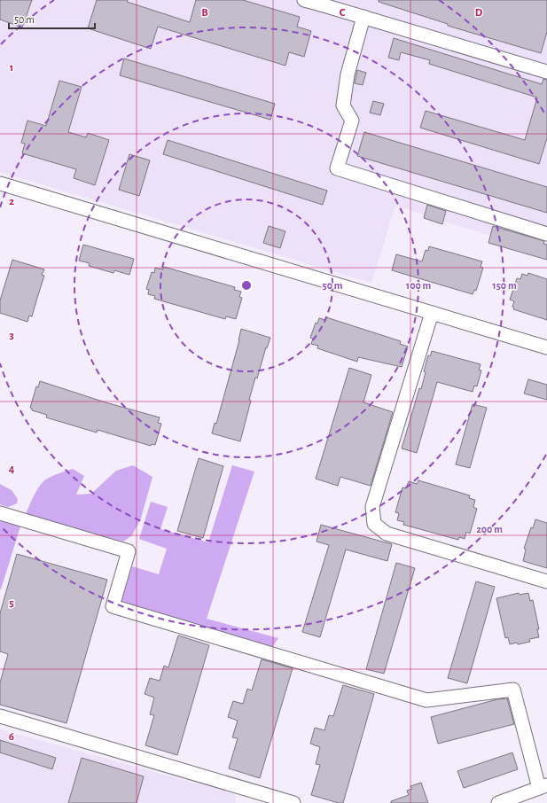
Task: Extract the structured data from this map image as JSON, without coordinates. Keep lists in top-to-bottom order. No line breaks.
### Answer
{"scale_bar":"50 m","grid":{"columns":["B","C","D"],"rows":["1","2","3","4","5","6"]},"rings":["50 m","100 m","150 m","200 m"]}
